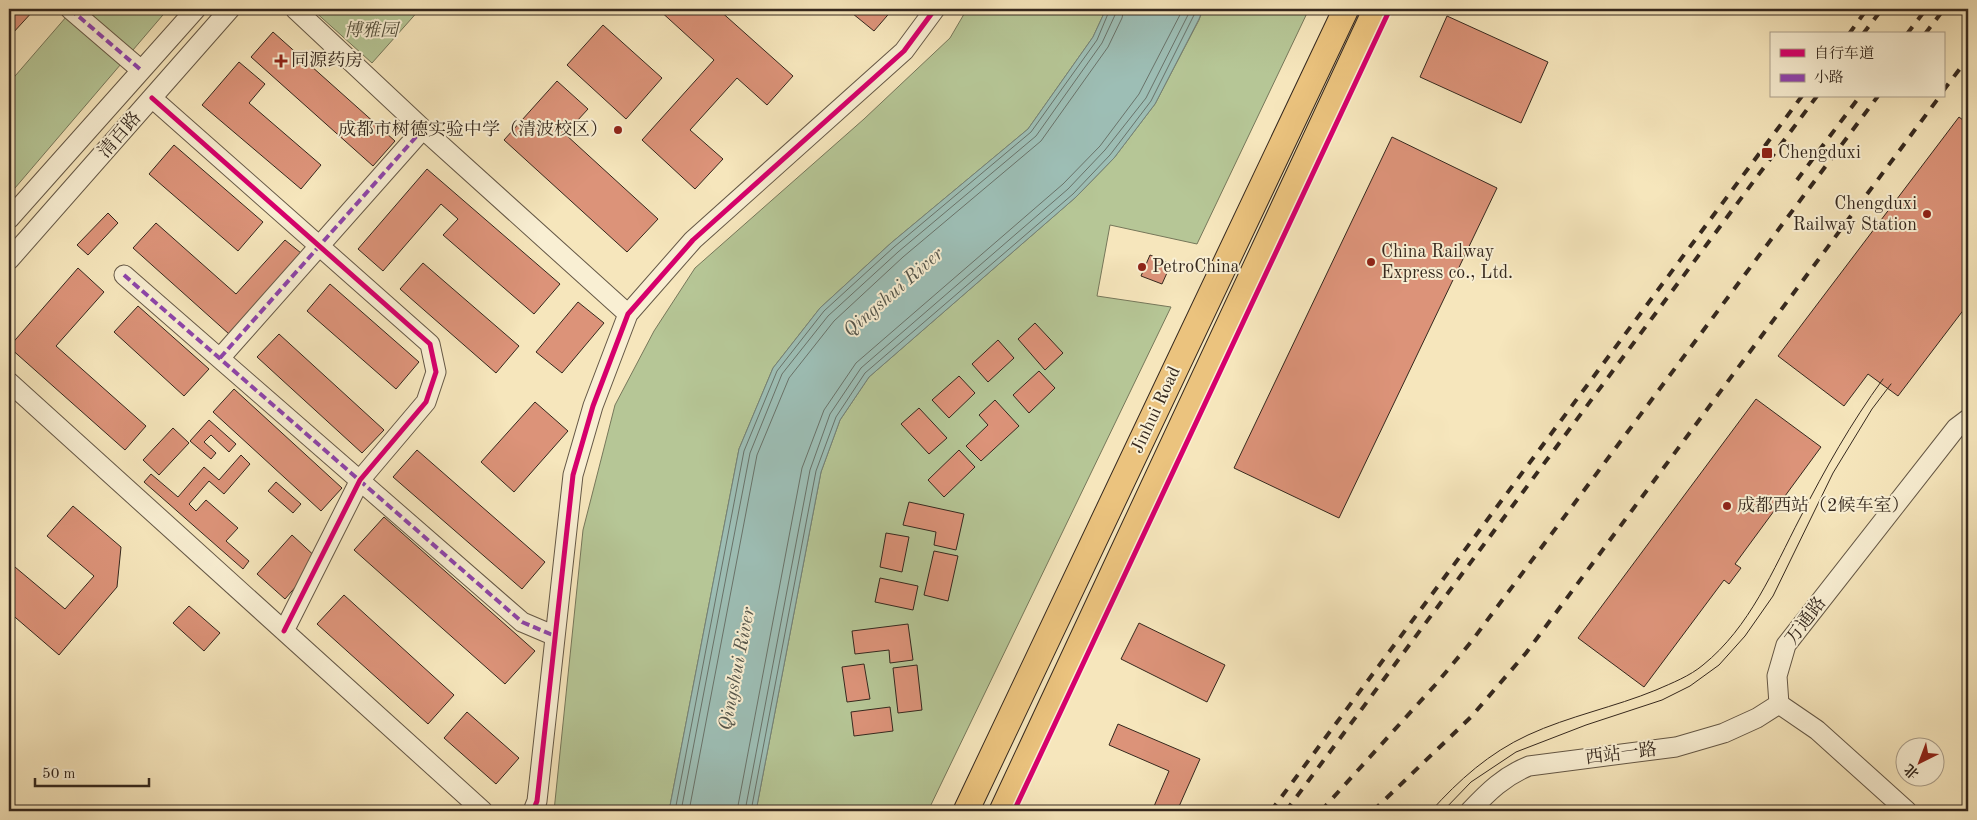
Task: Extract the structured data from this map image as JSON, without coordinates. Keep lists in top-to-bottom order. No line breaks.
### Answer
{"streets":{"main road":["Jinhui Road"],"street":["清百路","万通路","西站一路"]},"crossings":[["万通路","西站一路"]],"water":["Qingshui River"],"parks":["博雅园"],"places":{"health":["同源药房"],"other":["成都市树德实验中学（清波校区）","Chengduxi Railway Station","China Railway Express co., Ltd.","PetroChina","成都西站（2候车室）"],"transit":["Chengduxi"]},"legend":["自行车道","小路"],"scale_bar":"50 m","north":"bottom left"}
